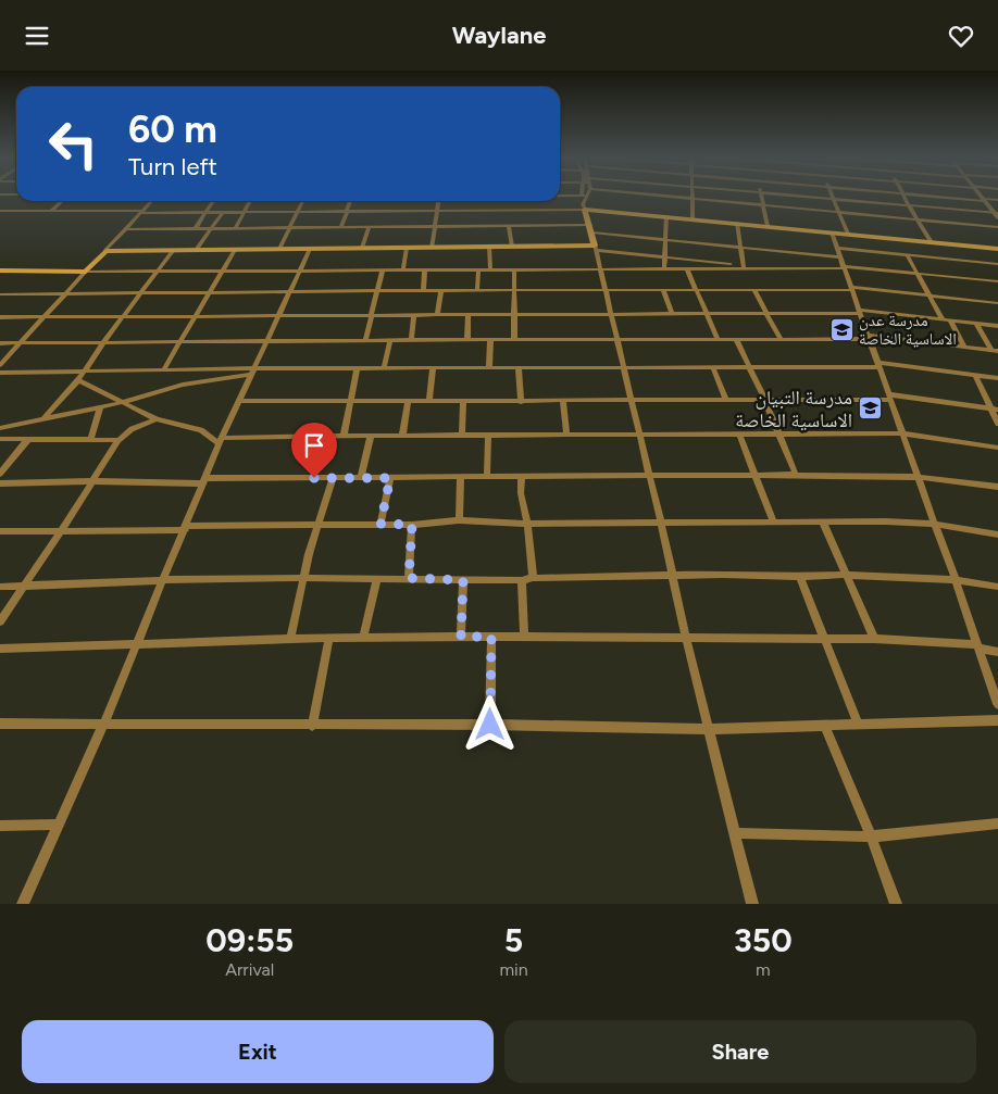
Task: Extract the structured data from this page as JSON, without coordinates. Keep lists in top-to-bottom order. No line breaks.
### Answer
{"places":{"school or university":["مدرسة عدن الاساسية الخاصة","مدرسة التبيان الاساسية الخاصة"]},"page":{"header":"Waylane","turn":["60 m","Turn left"],"eta":["09:55","Arrival","5","min","350","m"],"buttons":["Exit","Share"]}}
